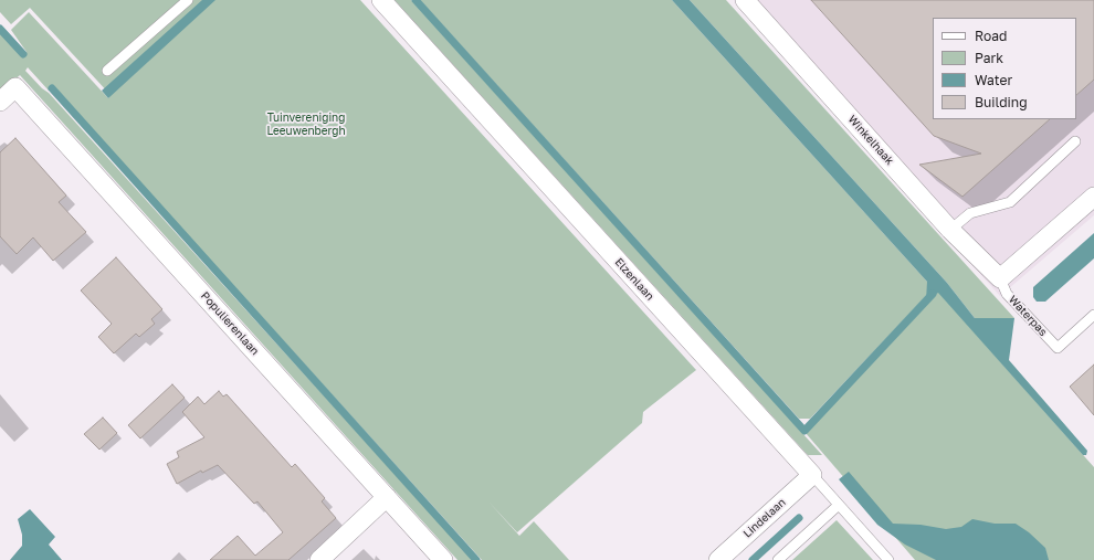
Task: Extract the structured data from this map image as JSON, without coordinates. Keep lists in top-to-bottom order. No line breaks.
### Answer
{"streets":{"street":["Winkelhaak","Elzenlaan","Populierenlaan","Lindelaan"],"lane":["Waterpas"]},"crossings":[["Winkelhaak","Waterpas"],["Elzenlaan","Lindelaan"]],"parks":["Tuinvereniging Leeuwenbergh"],"legend":["Road","Park","Water","Building"]}
